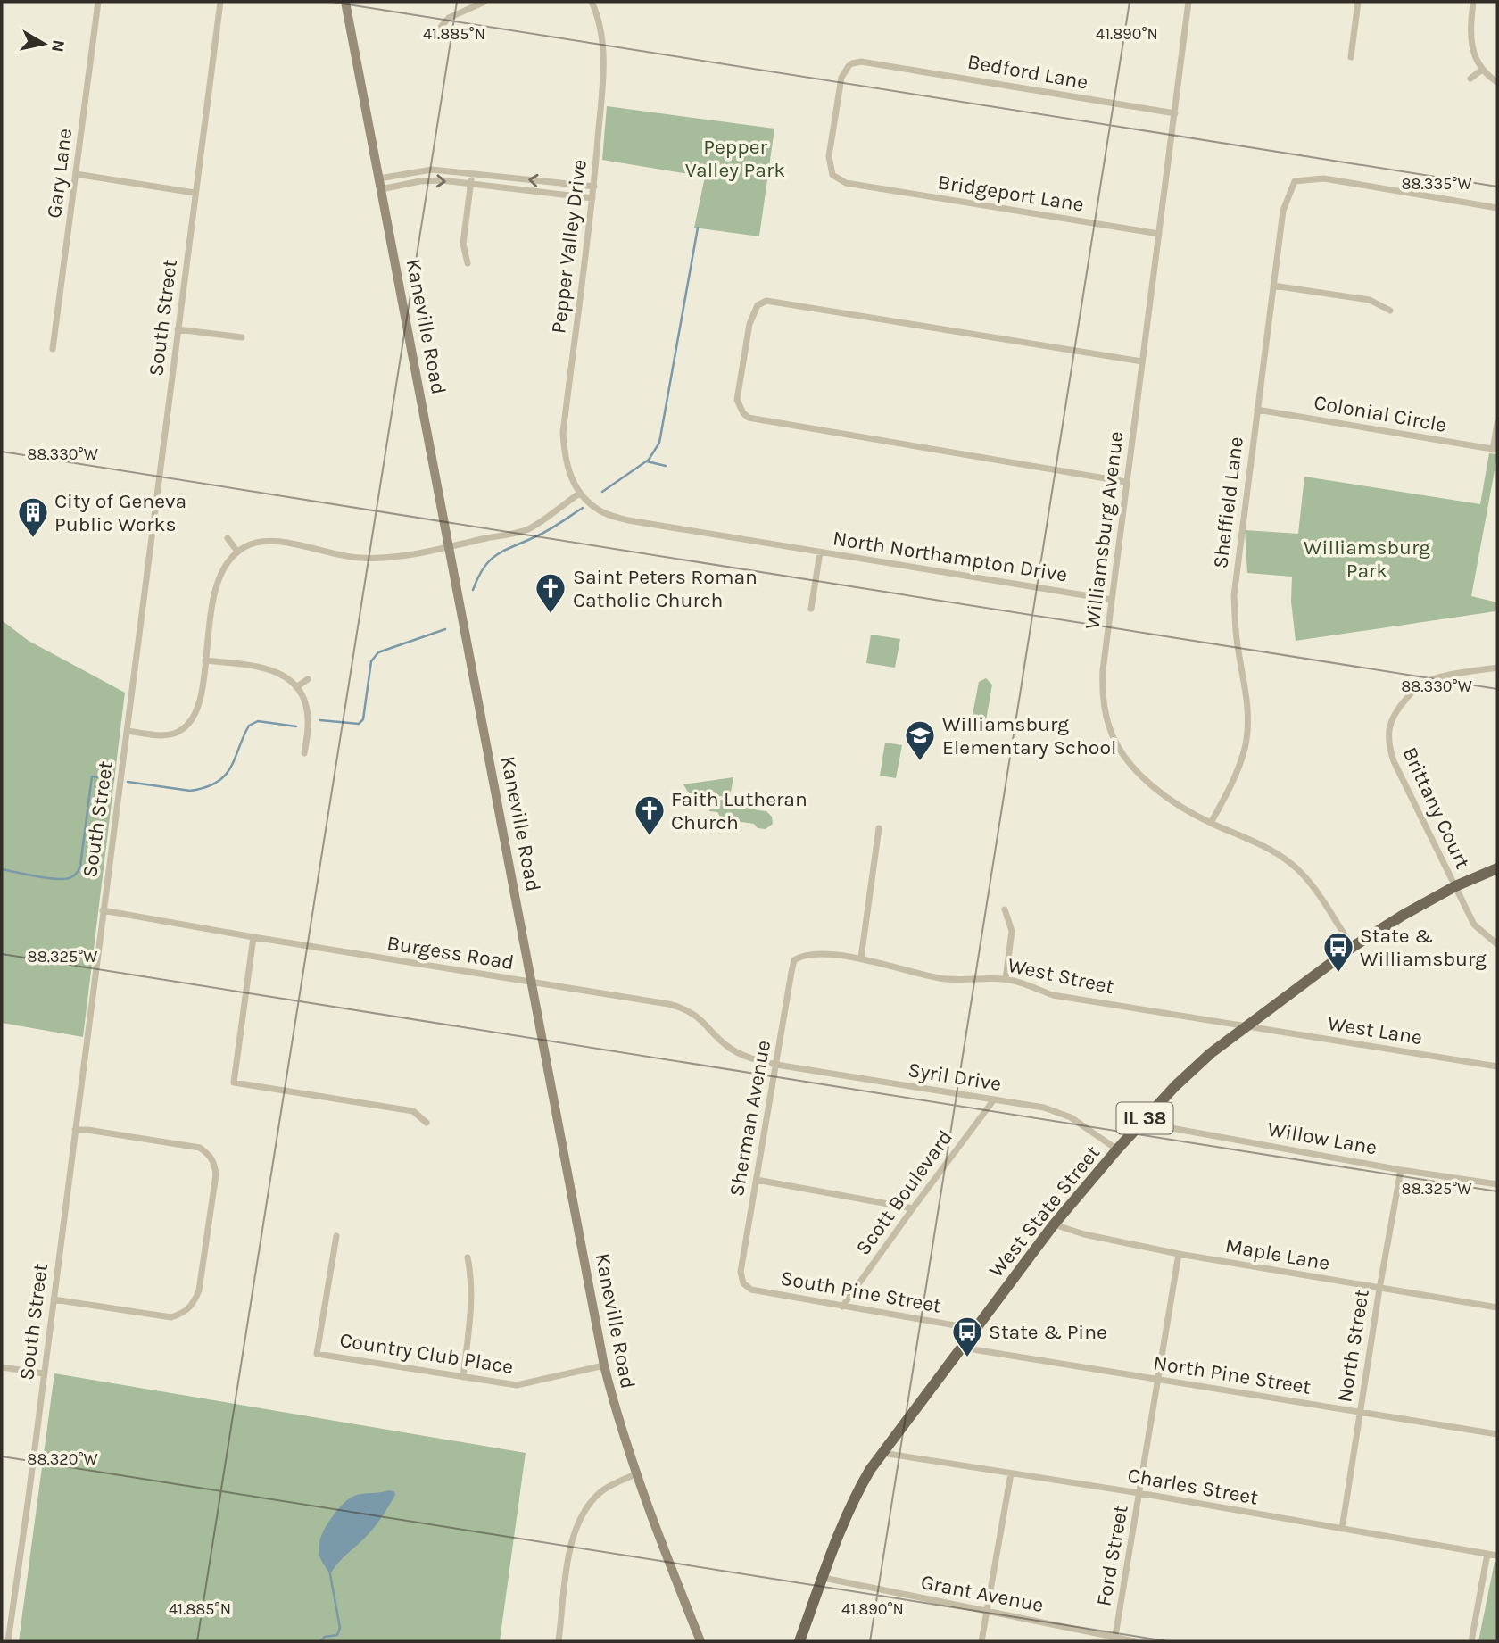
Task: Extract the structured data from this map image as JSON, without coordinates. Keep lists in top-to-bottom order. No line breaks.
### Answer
{"streets":{"main road":["Kaneville Road","IL 38","West State Street"],"street":["Bedford Lane","Gary Lane","Bridgeport Lane","Pepper Valley Drive","South Street","Colonial Circle","Sheffield Lane","Williamsburg Avenue","North Northampton Drive","Brittany Court","Burgess Road","West Street","West Lane","Syril Drive","Sherman Avenue","Willow Lane","Scott Boulevard","Maple Lane","South Pine Street","North Street","Country Club Place","North Pine Street","Charles Street","Ford Street","Grant Avenue"]},"crossings":[["Bedford Lane","Bridgeport Lane"],["Bedford Lane","Williamsburg Avenue"],["Bridgeport Lane","Williamsburg Avenue"],["Pepper Valley Drive","North Northampton Drive"],["South Street","Burgess Road"],["Kaneville Road","Burgess Road"],["Kaneville Road","Country Club Place"],["Colonial Circle","Sheffield Lane"],["Sheffield Lane","Williamsburg Avenue"],["Williamsburg Avenue","North Northampton Drive"],["Williamsburg Avenue","West State Street"],["Brittany Court","West State Street"],["Burgess Road","Syril Drive"],["Burgess Road","Sherman Avenue"],["West Street","West Lane"],["West Street","Sherman Avenue"],["West Street","West State Street"],["West Lane","West State Street"],["Syril Drive","Sherman Avenue"],["Syril Drive","Scott Boulevard"],["Syril Drive","West State Street"],["Sherman Avenue","South Pine Street"],["Willow Lane","West State Street"],["Willow Lane","North Street"],["Scott Boulevard","South Pine Street"],["West State Street","Maple Lane"],["West State Street","South Pine Street"],["West State Street","North Pine Street"],["West State Street","Charles Street"],["West State Street","Grant Avenue"],["Maple Lane","North Street"],["Maple Lane","Ford Street"],["North Street","North Pine Street"],["North Street","Charles Street"],["North Pine Street","Ford Street"],["Charles Street","Ford Street"],["Ford Street","Grant Avenue"]],"parks":["Pepper Valley Park","Williamsburg Park"],"places":{"building":["City of Geneva Public Works"],"church":["Saint Peters Roman Catholic Church","Faith Lutheran Church"],"school or university":["Williamsburg Elementary School"],"bus stop":["State & Williamsburg","State & Pine"]},"north":"right","coordinates":["41.885°N","41.890°N","88.335°W","88.330°W","88.325°W","88.320°W"]}
